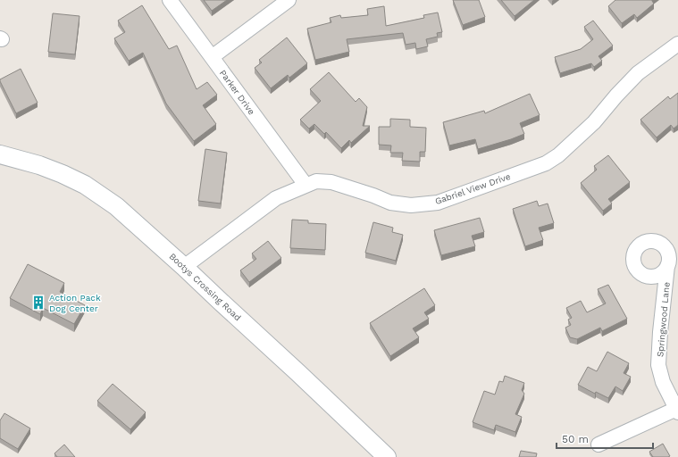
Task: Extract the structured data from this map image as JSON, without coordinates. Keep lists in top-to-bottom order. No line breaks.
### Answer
{"streets":{"street":["Parker Drive","Gabriel View Drive","Bootys Crossing Road","Springwood Lane"]},"crossings":[["Parker Drive","Gabriel View Drive"],["Gabriel View Drive","Bootys Crossing Road"]],"places":{"building":["Action Pack Dog Center"]},"scale_bar":"50 m"}
